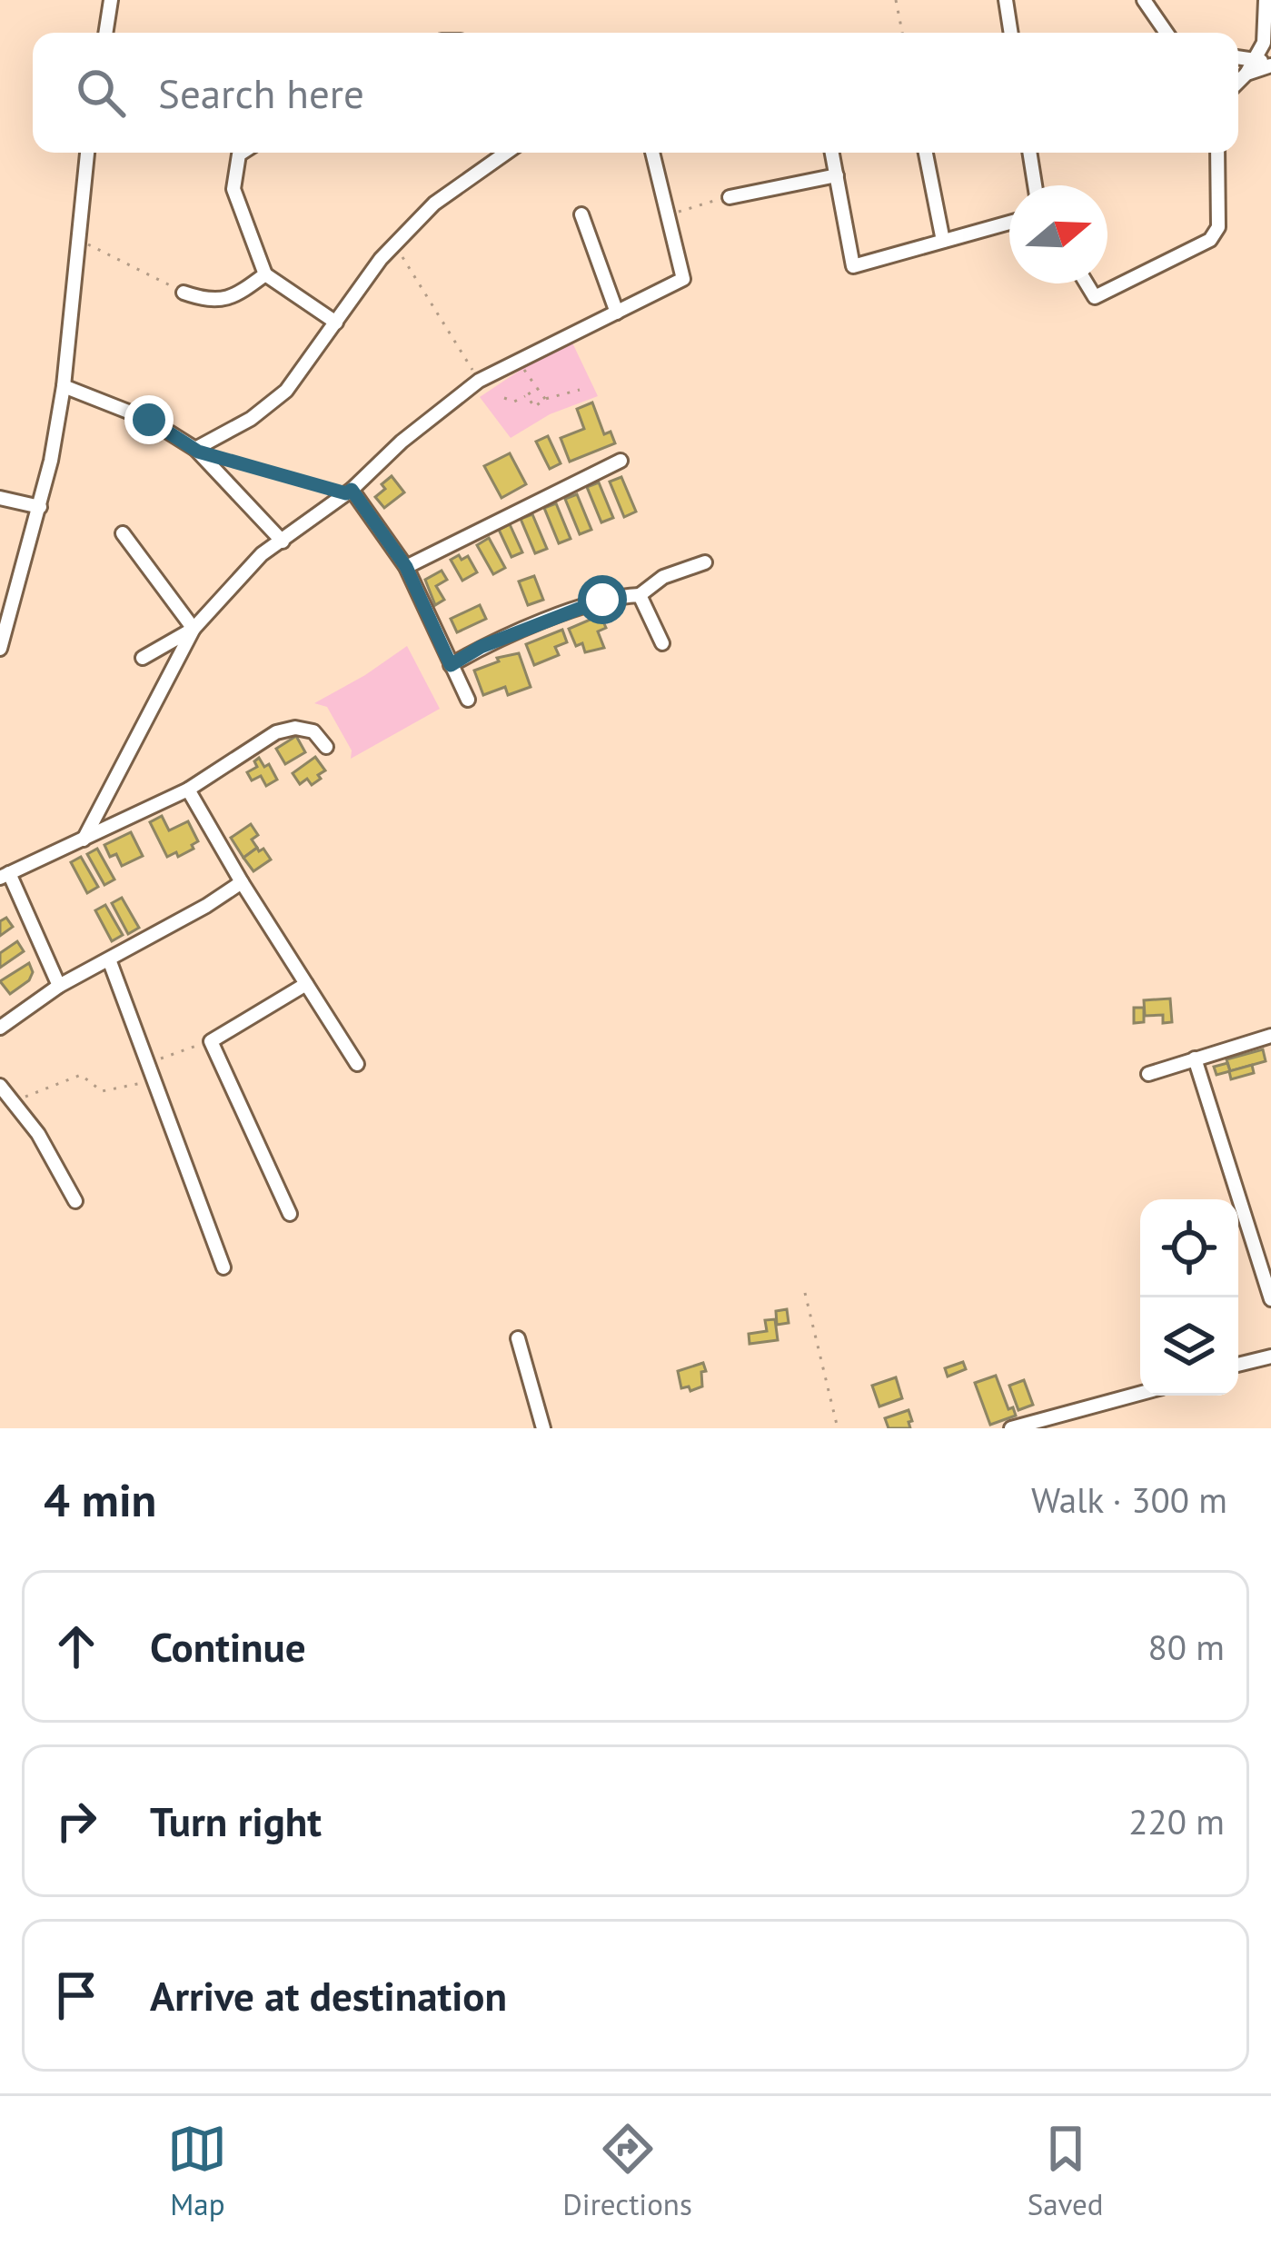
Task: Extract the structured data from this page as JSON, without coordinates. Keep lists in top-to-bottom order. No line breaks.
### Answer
{"north":"right","page":{"search":"Search here","heading":["4 min","Walk · 300 m"],"list":[["Continue","80 m"],["Turn right","220 m"],"Arrive at destination"],"nav":["Map","Directions","Saved"]}}
